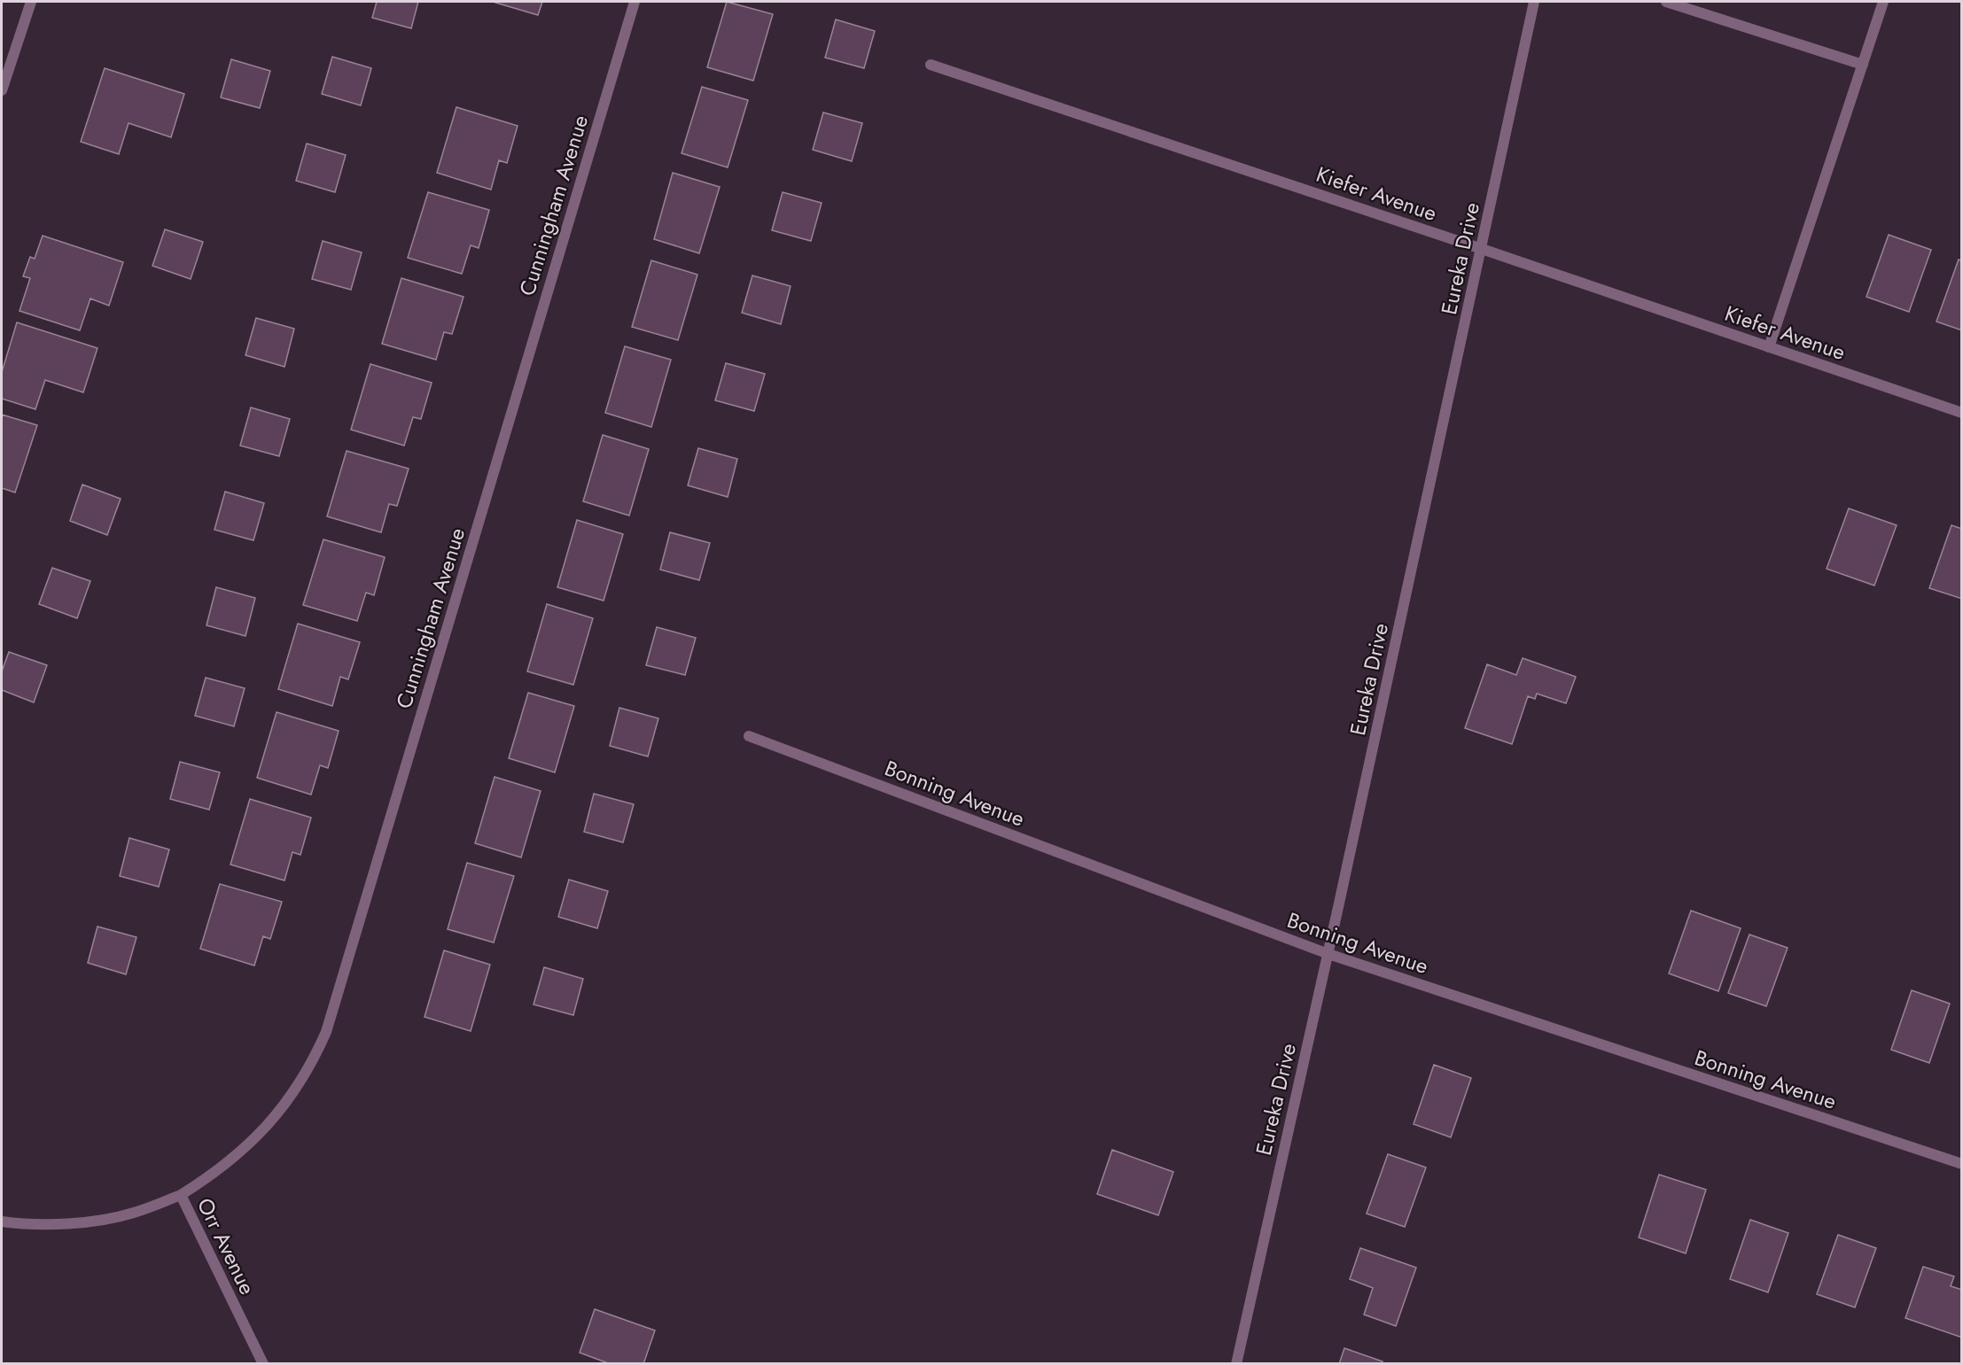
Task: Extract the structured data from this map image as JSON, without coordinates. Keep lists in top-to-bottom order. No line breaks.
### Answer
{"streets":{"street":["Kiefer Avenue","Cunningham Avenue","Eureka Drive","Bonning Avenue","Orr Avenue"]},"crossings":[["Kiefer Avenue","Eureka Drive"],["Cunningham Avenue","Orr Avenue"],["Eureka Drive","Bonning Avenue"]]}
